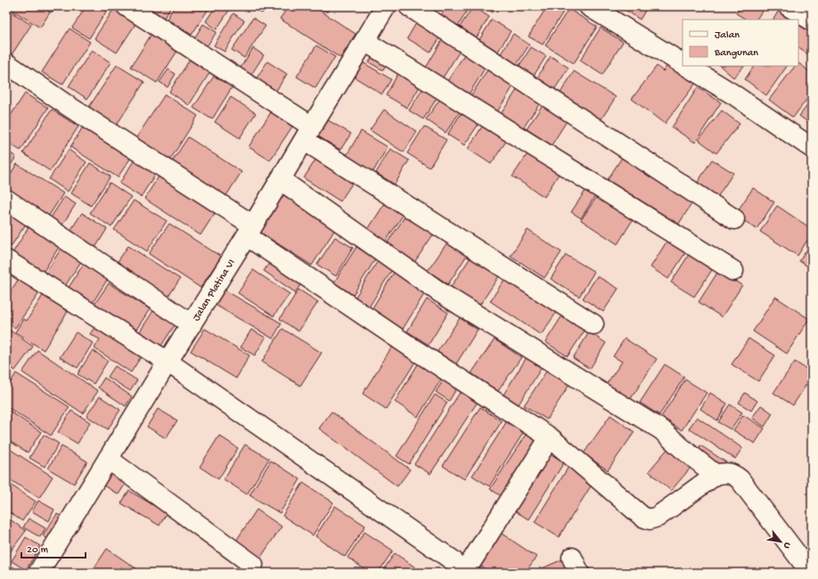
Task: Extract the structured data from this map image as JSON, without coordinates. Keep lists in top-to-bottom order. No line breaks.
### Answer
{"streets":{"street":["Jalan Platina VI"]},"legend":["Jalan","Bangunan"],"scale_bar":"20 m","north":"bottom right"}
